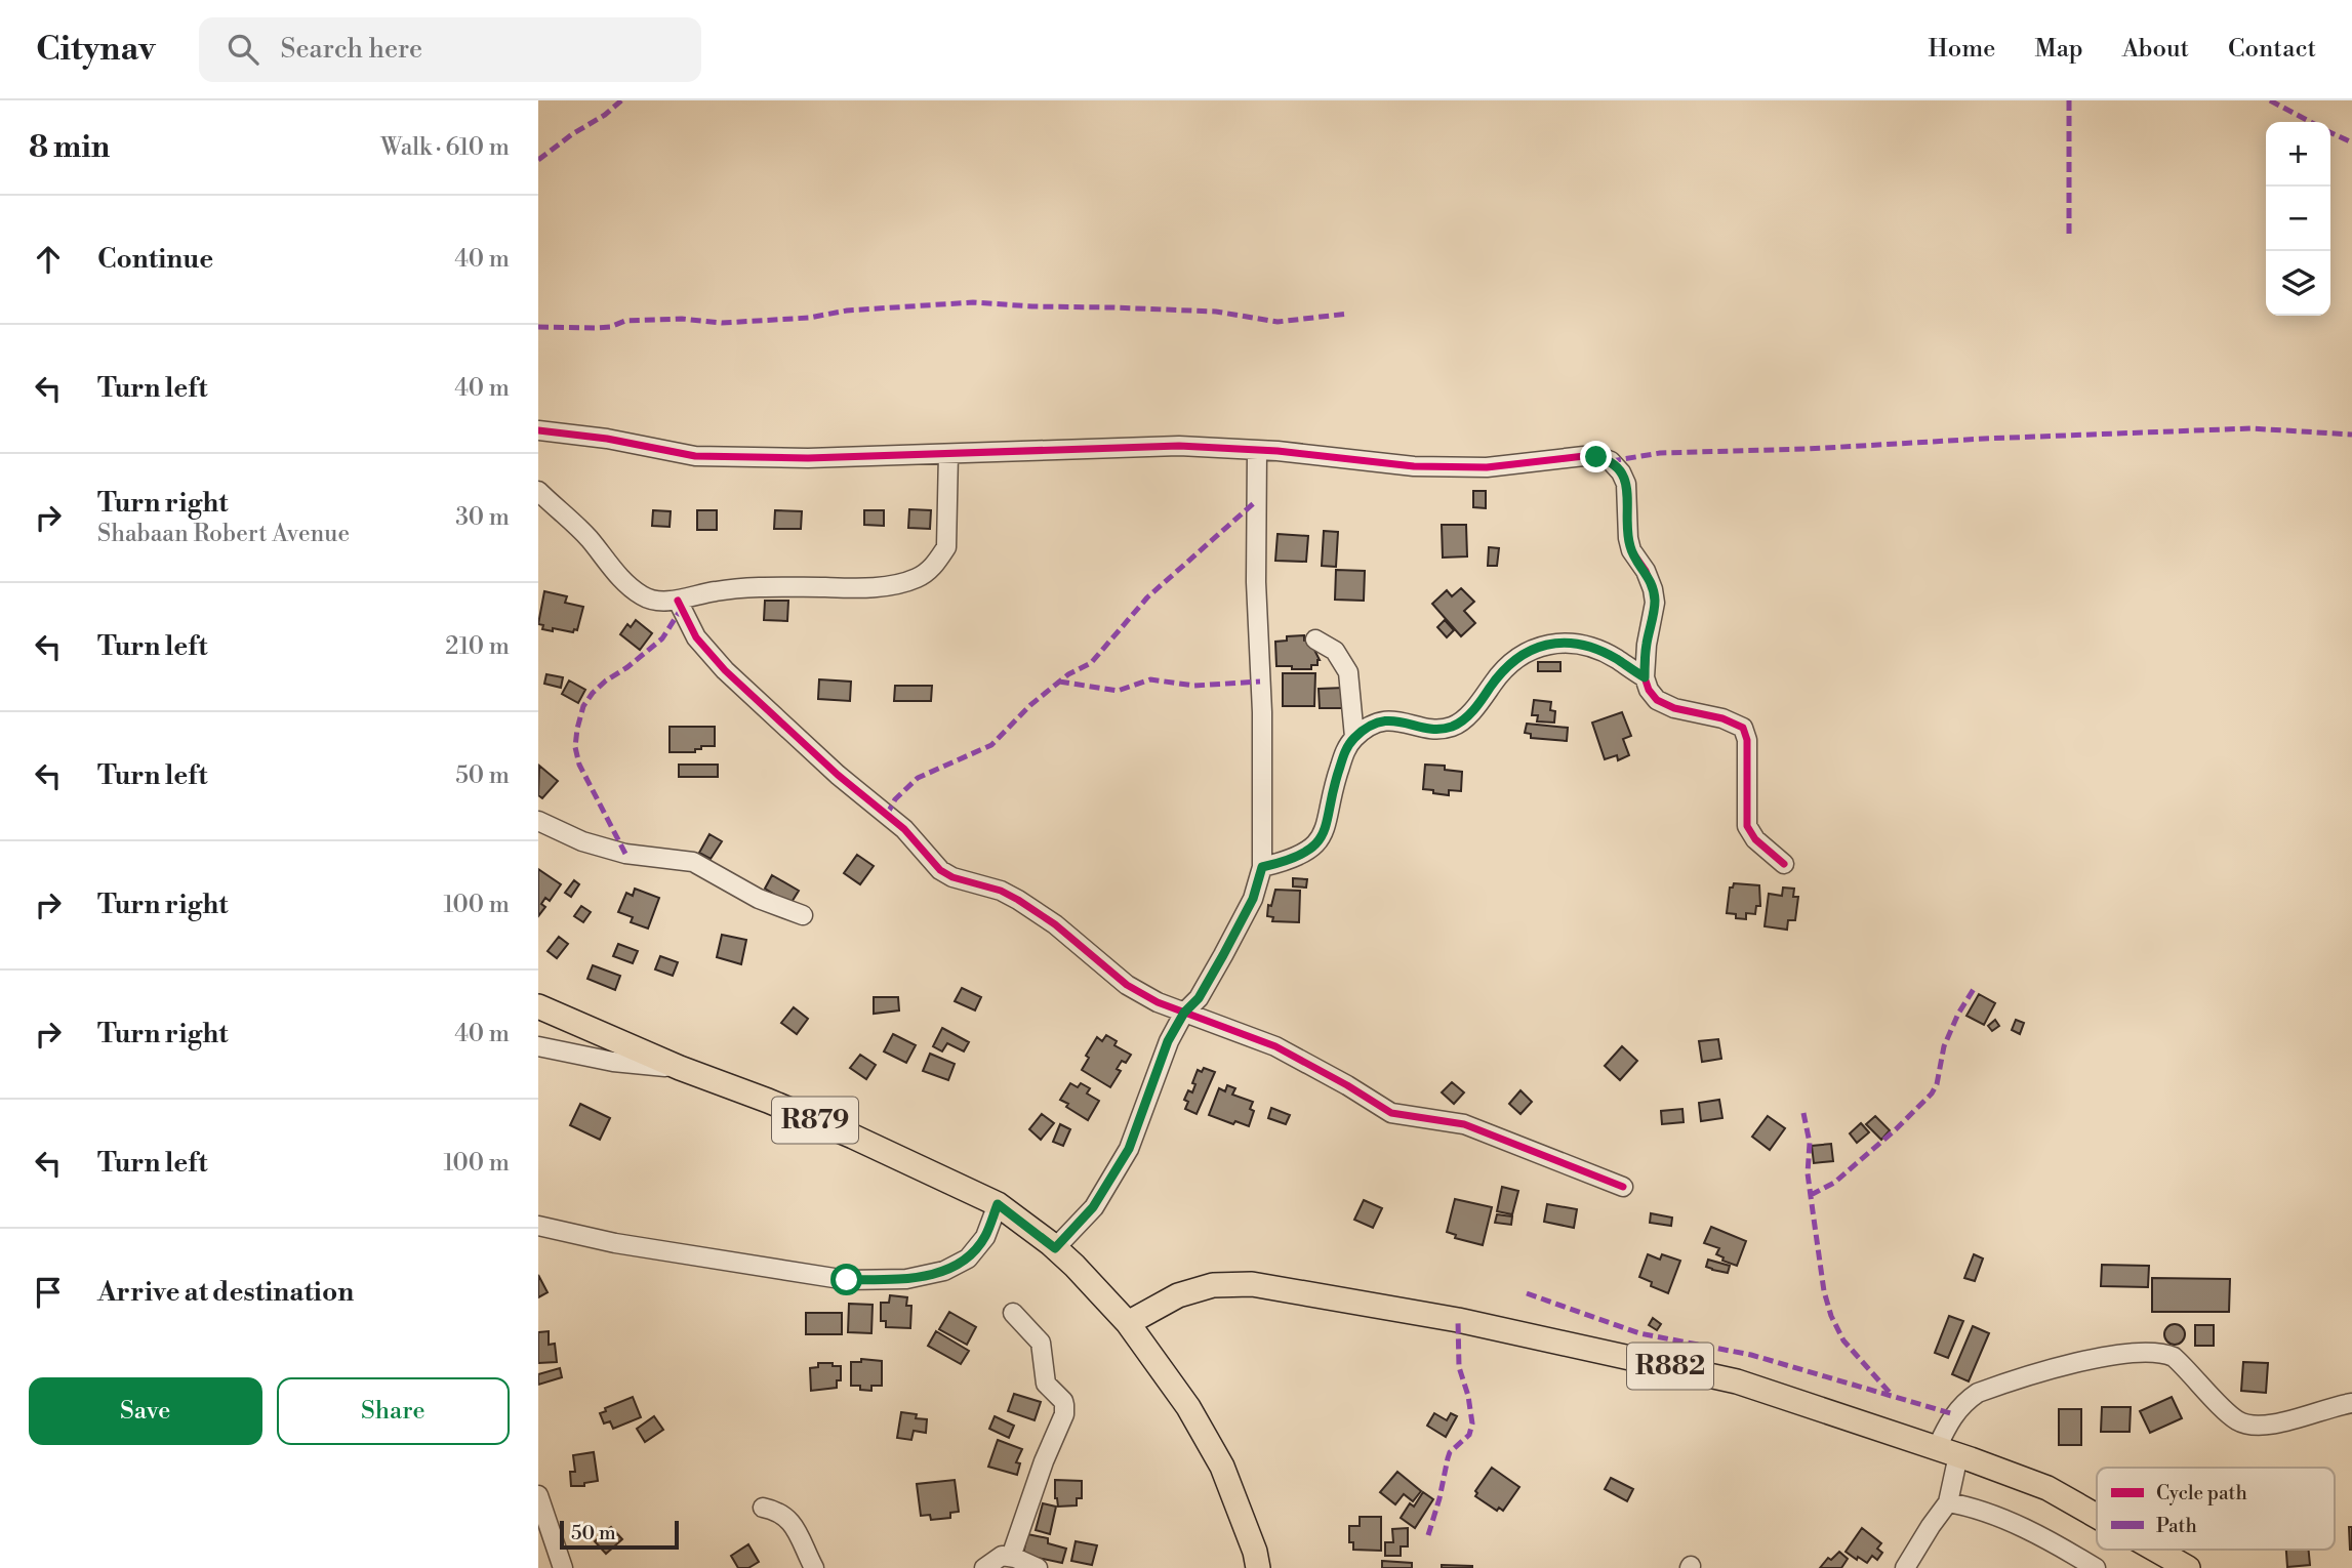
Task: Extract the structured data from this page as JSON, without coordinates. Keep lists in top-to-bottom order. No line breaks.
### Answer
{"streets":{"main road":["R879","R882"]},"crossings":[["R879","R882"]],"legend":["Cycle path","Path"],"scale_bar":"50 m","page":{"header":"Citynav","search":"Search here","nav":["Home","Map","About","Contact"],"heading":["8 min","Walk · 610 m"],"map_buttons":["+","−"],"list":[["Continue","40 m"],["Turn left","40 m"],["Turn right","Shabaan Robert Avenue","30 m"],["Turn left","210 m"],["Turn left","50 m"],["Turn right","100 m"],["Turn right","40 m"],["Turn left","100 m"],"Arrive at destination"],"buttons":["Save","Share"],"scale":"50 m"}}
